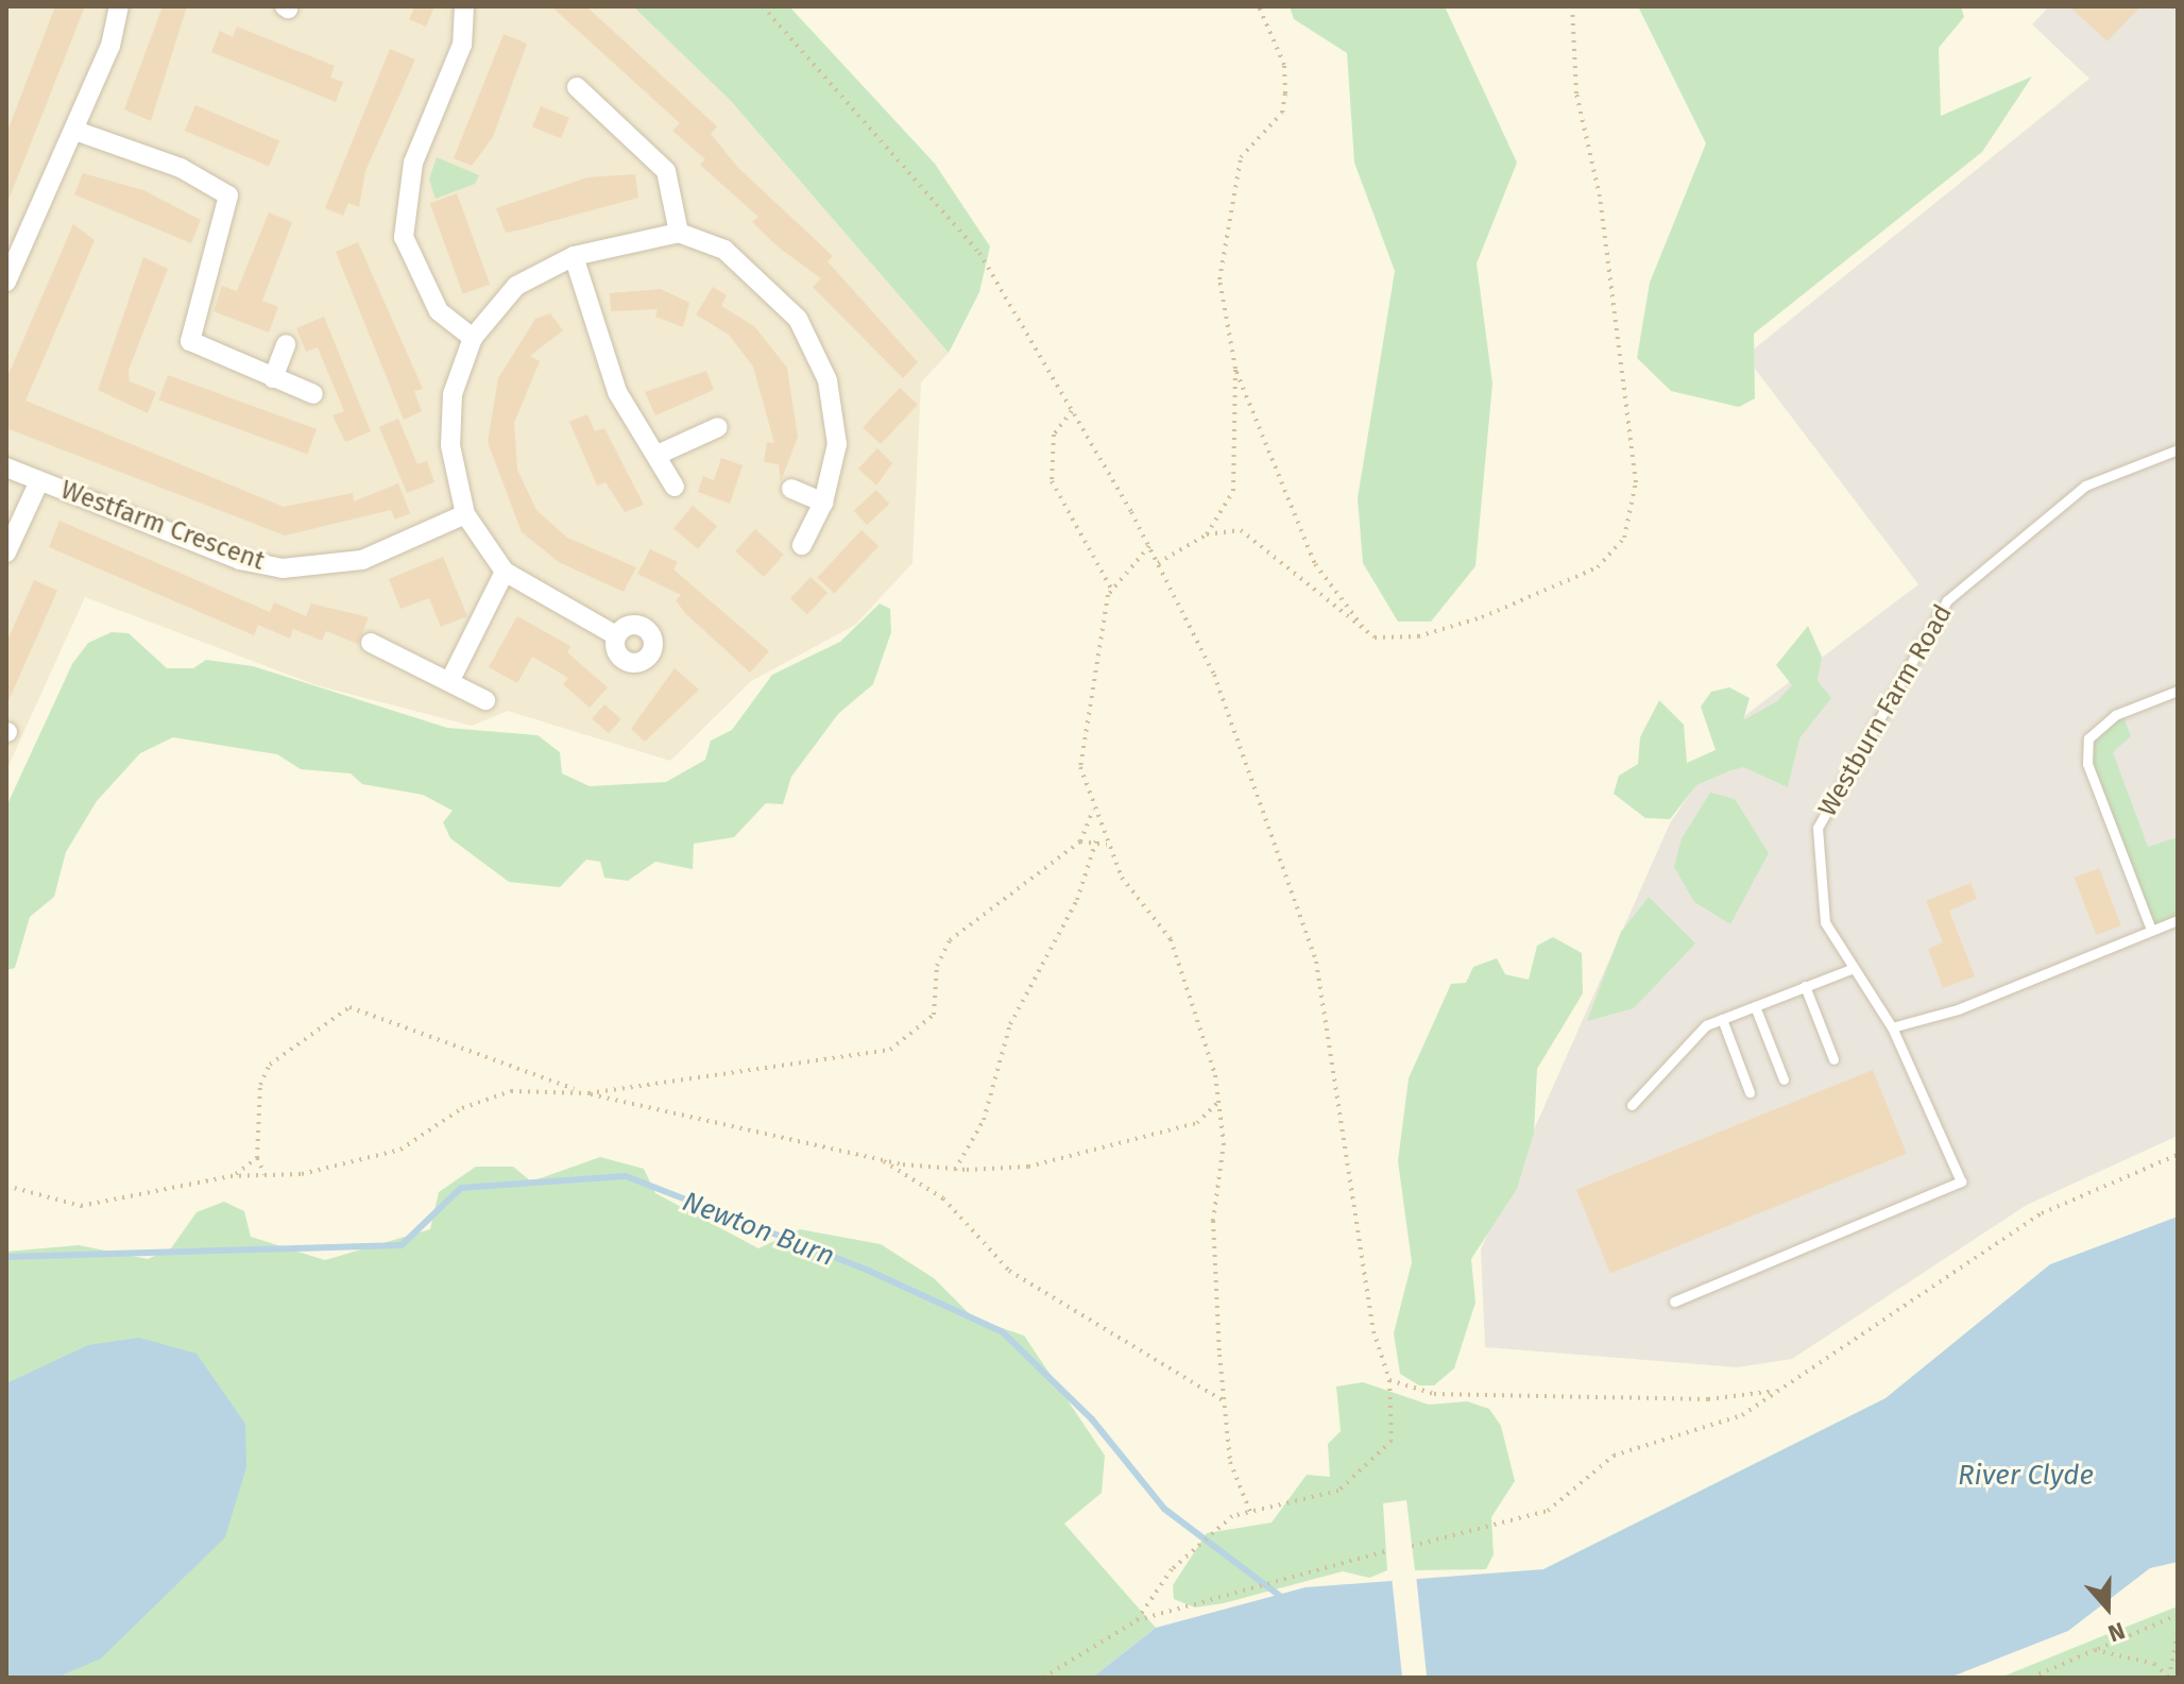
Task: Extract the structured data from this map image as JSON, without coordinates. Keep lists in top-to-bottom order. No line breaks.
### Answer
{"streets":{"street":["Westfarm Crescent"],"lane":["Westburn Farm Road"]},"water":["Newton Burn","River Clyde"],"north":"bottom"}
